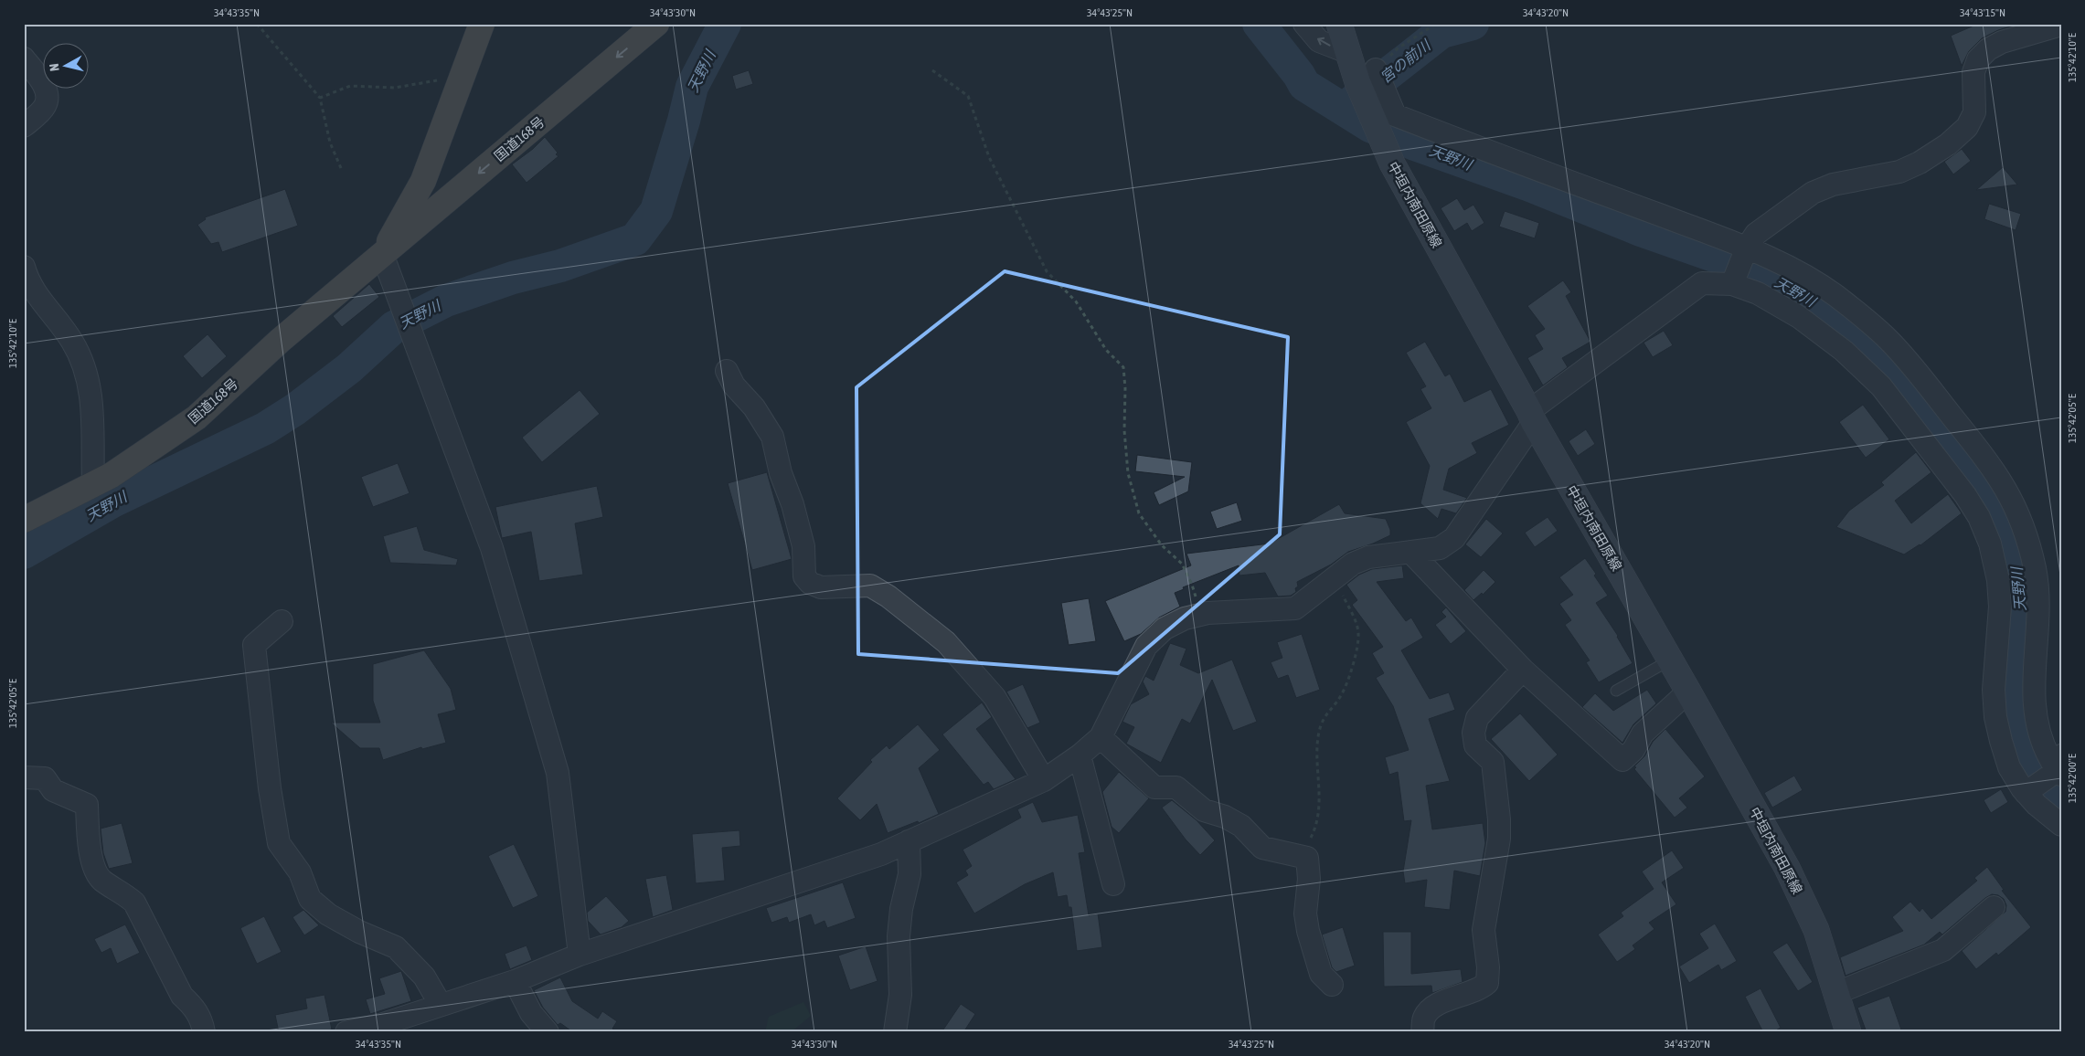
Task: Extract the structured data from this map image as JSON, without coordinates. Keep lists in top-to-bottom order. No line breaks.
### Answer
{"streets":{"highway":["国道168号"],"main road":["中垣内南田原線"]},"water":["宮の前川","天野川"],"north":"left","coordinates":["34°43'35\"N","34°43'30\"N","34°43'25\"N","34°43'20\"N","34°43'15\"N","135°42'10\"E","135°42'05\"E","135°42'00\"E"]}
